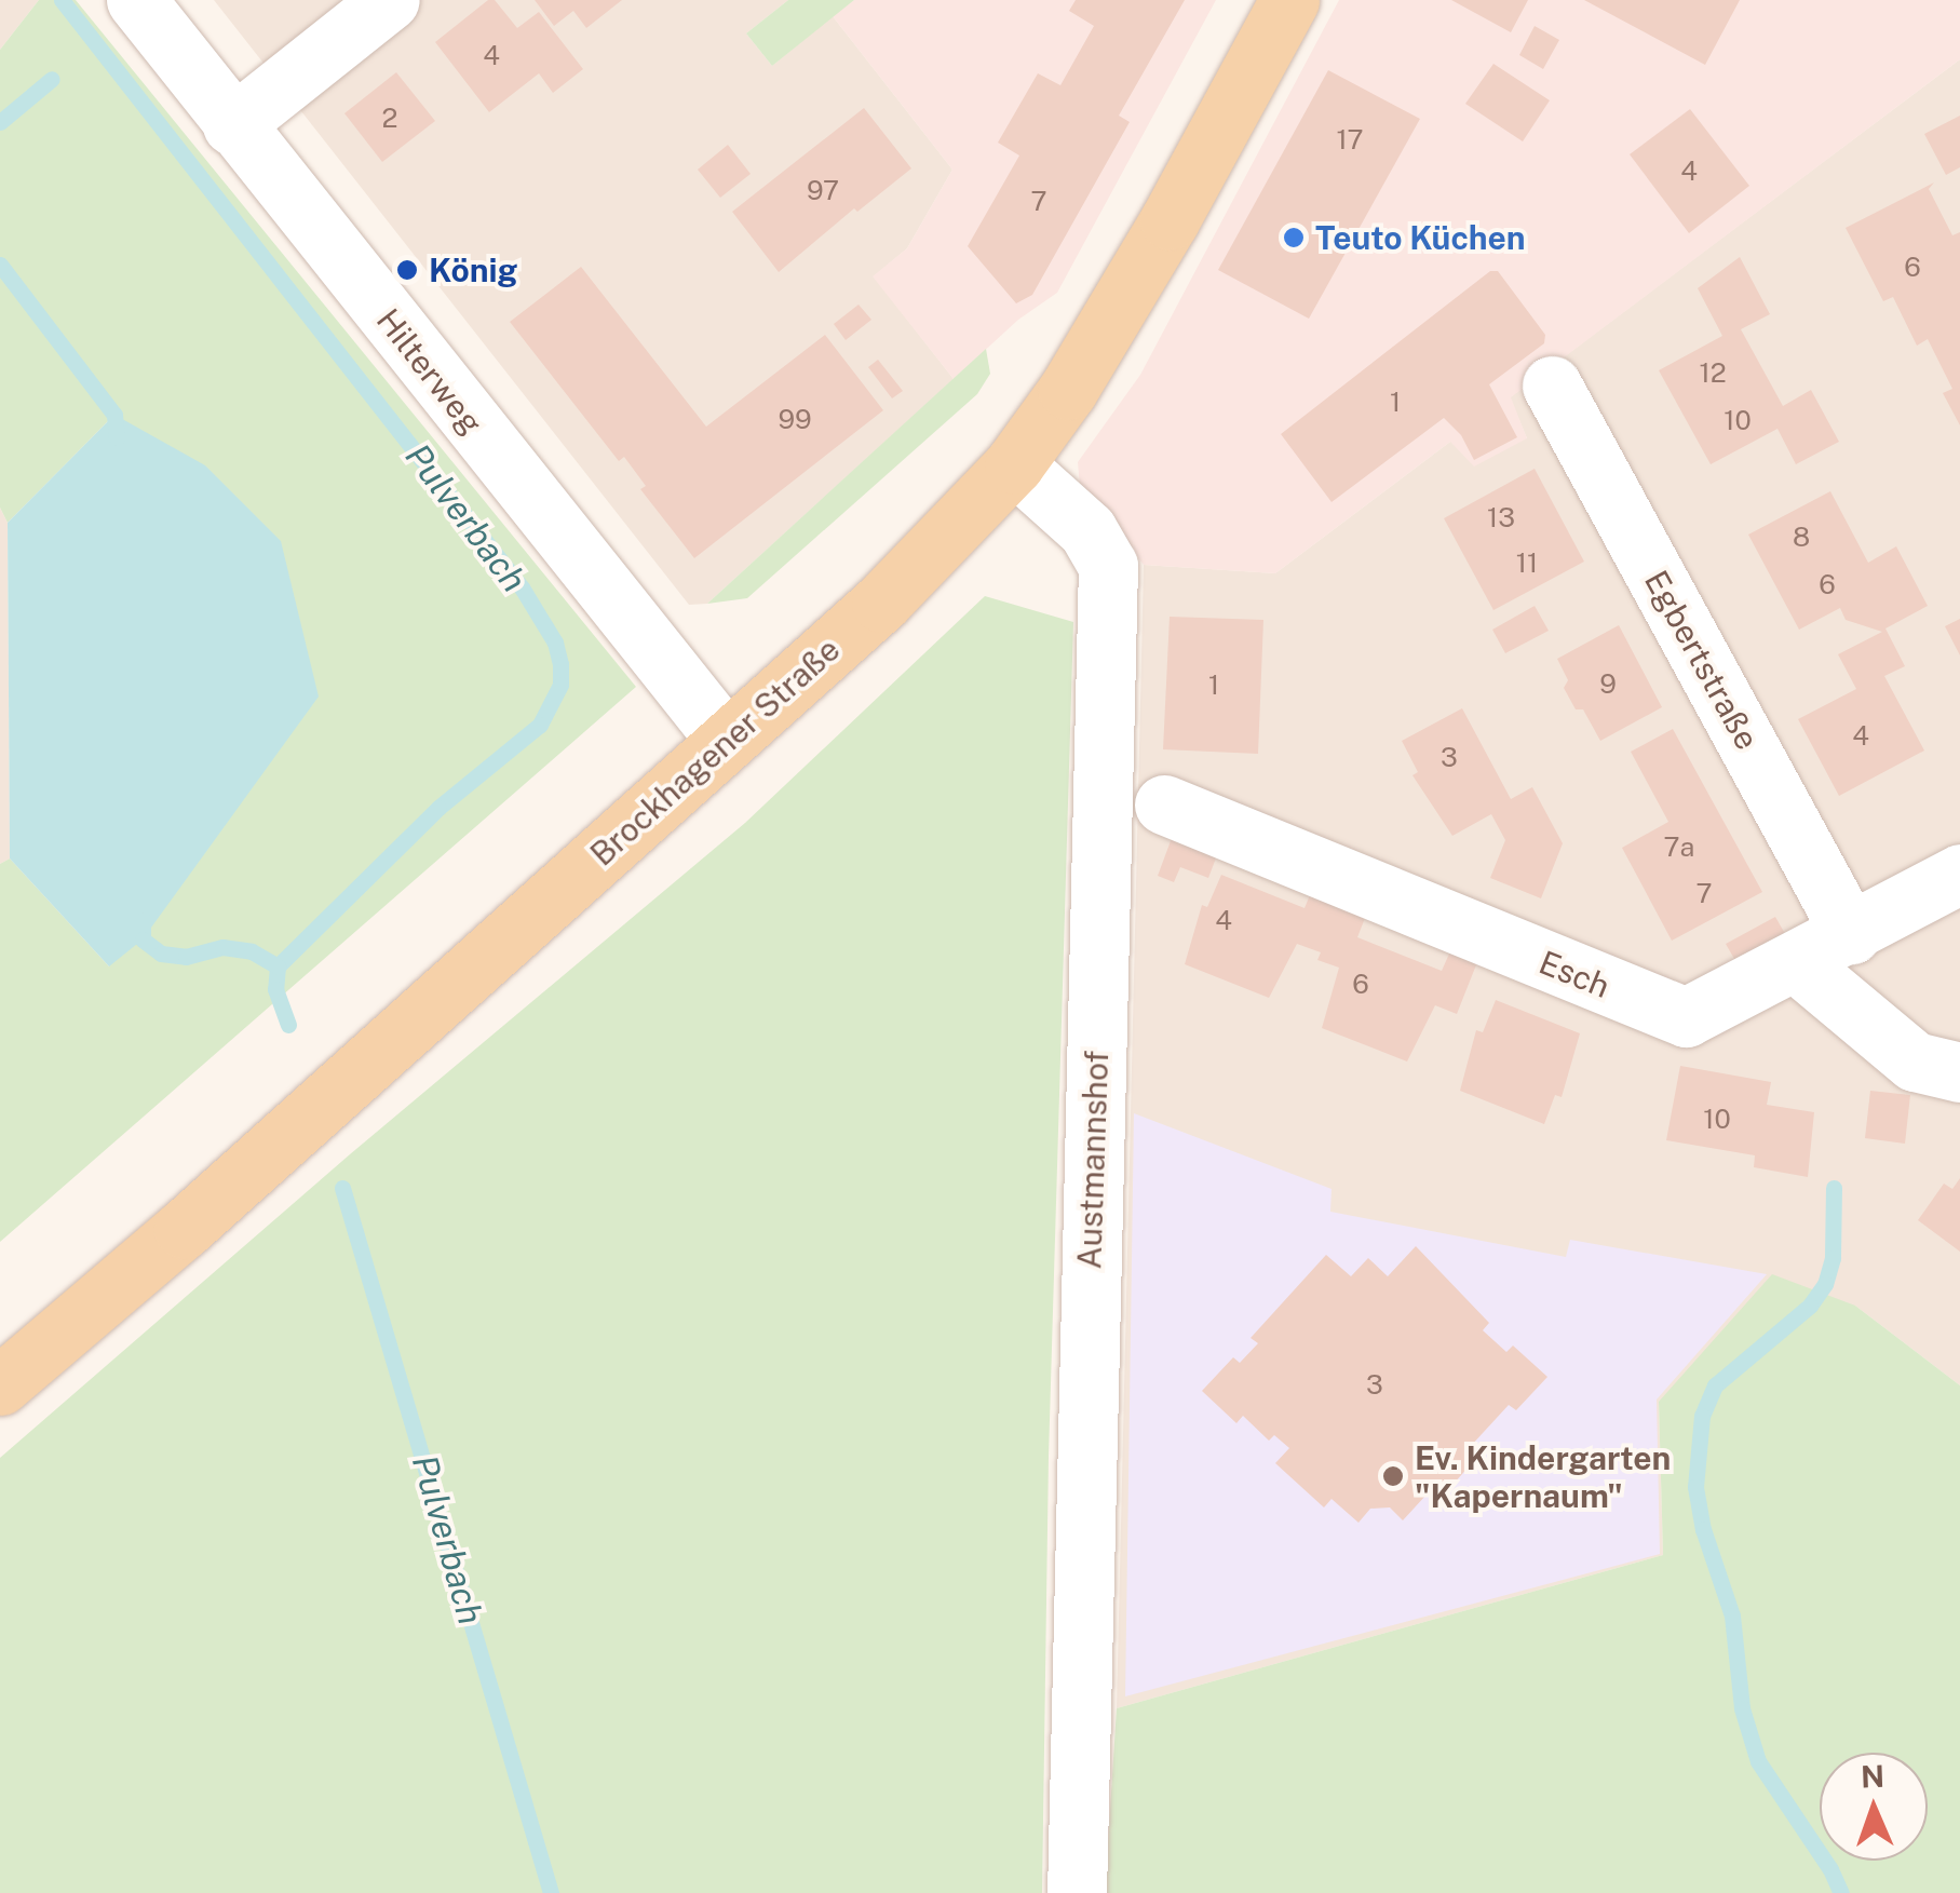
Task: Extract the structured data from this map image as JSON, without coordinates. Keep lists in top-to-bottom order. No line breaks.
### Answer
{"streets":{"main road":["Brockhagener Straße"],"street":["Hilterweg","Egbertstraße","Esch","Austmannshof"]},"crossings":[["Hilterweg","Brockhagener Straße"],["Brockhagener Straße","Austmannshof"]],"water":["Pulverbach"],"places":["Teuto Küchen","König","Ev. Kindergarten \"Kapernaum\""],"house_numbers":["4","2","17","4","97","7","6","12","1","99","10","13","8","11","6","9","1","4","3","7a","7","4","6","10","3"],"north":"top"}
